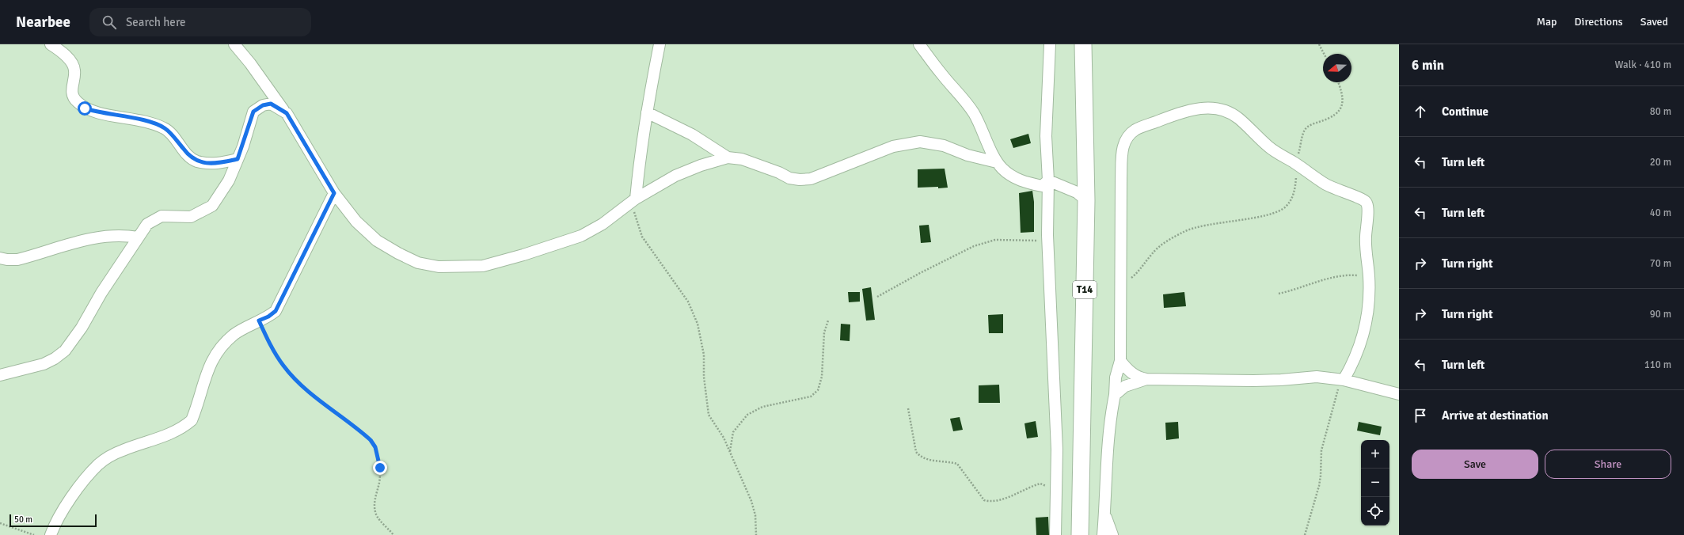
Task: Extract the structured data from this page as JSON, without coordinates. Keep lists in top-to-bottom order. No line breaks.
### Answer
{"streets":{"highway":["T14"]},"scale_bar":"50 m","north":"left","page":{"header":"Nearbee","search":"Search here","nav":["Map","Directions","Saved"],"heading":["6 min","Walk · 410 m"],"list":[["Continue","80 m"],["Turn left","20 m"],["Turn left","40 m"],["Turn right","70 m"],["Turn right","90 m"],["Turn left","110 m"],"Arrive at destination"],"map_buttons":["+","−"],"buttons":["Save","Share"],"scale":"50 m"}}
